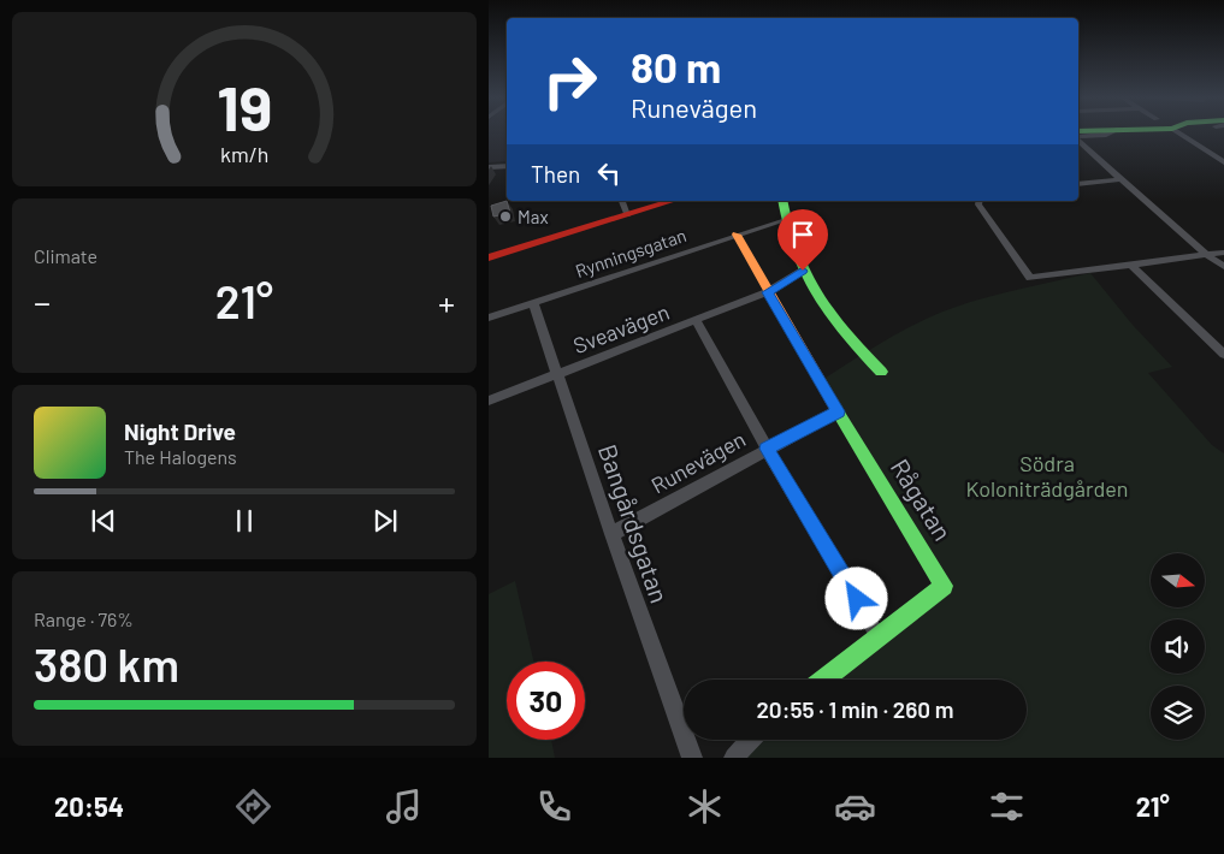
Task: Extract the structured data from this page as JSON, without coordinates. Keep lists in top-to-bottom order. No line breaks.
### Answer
{"streets":{"street":["Rynningsgatan","Sveavägen","Runevägen","Rågatan","Bangårdsgatan"]},"crossings":[["Rynningsgatan","Rågatan"],["Rynningsgatan","Bangårdsgatan"],["Sveavägen","Rågatan"],["Sveavägen","Bangårdsgatan"],["Runevägen","Rågatan"],["Runevägen","Bangårdsgatan"]],"parks":["Södra Koloniträdgården"],"places":["Max"],"north":"right","page":{"turn":["80 m","Runevägen"],"then":"Then","tile":["Climate",["Range · 76%","380 km"]],"heat":["−","21°","+"],"song":["Night Drive","The Halogens"],"limit":"30","trip":"20:55 · 1 min · 260 m","tabs":["20:54","21°"],"gauge":["19","km/h"]}}
